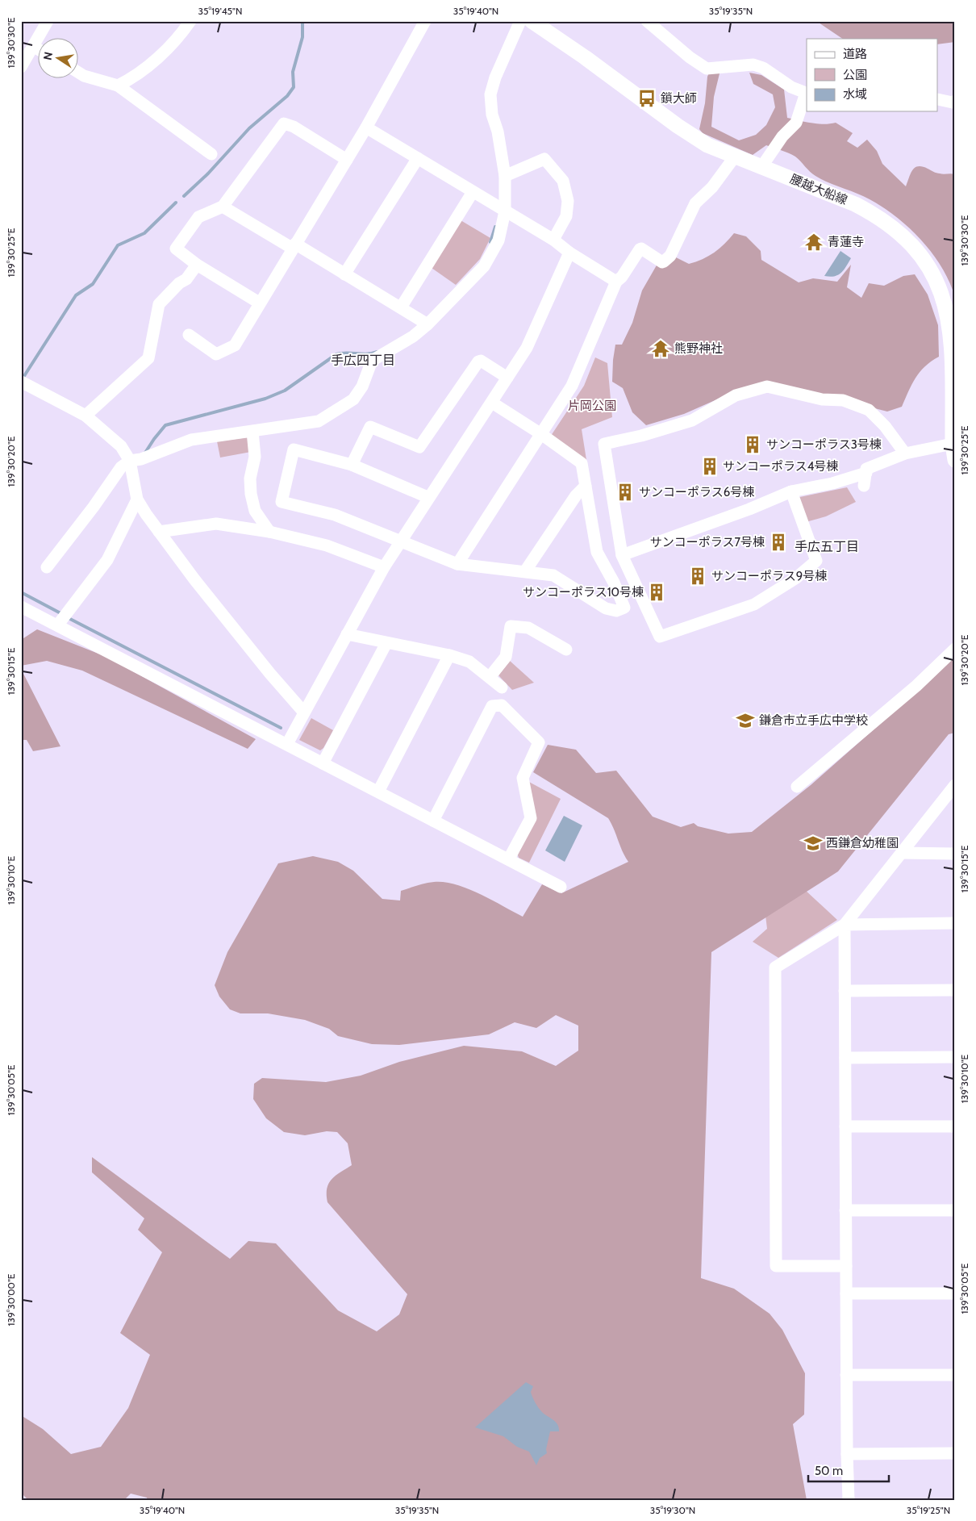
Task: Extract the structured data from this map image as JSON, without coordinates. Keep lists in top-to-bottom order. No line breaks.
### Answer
{"streets":{"main road":["腰越大船線"]},"districts":["手広四丁目","手広五丁目"],"parks":["片岡公園"],"places":{"bus stop":["鎖大師"],"temple":["青蓮寺","熊野神社"],"building":["サンコーポラス3号棟","サンコーポラス4号棟","サンコーポラス6号棟","サンコーポラス7号棟","サンコーポラス9号棟","サンコーポラス10号棟"],"school or university":["鎌倉市立手広中学校","西鎌倉幼稚園"]},"legend":["道路","公園","水域"],"scale_bar":"50 m","north":"left","coordinates":["35°19'45\"N","35°19'40\"N","35°19'35\"N","139°30'30\"E","139°30'25\"E","139°30'20\"E","139°30'15\"E","139°30'10\"E","139°30'05\"E","139°30'00\"E","35°19'30\"N","35°19'25\"N"]}
